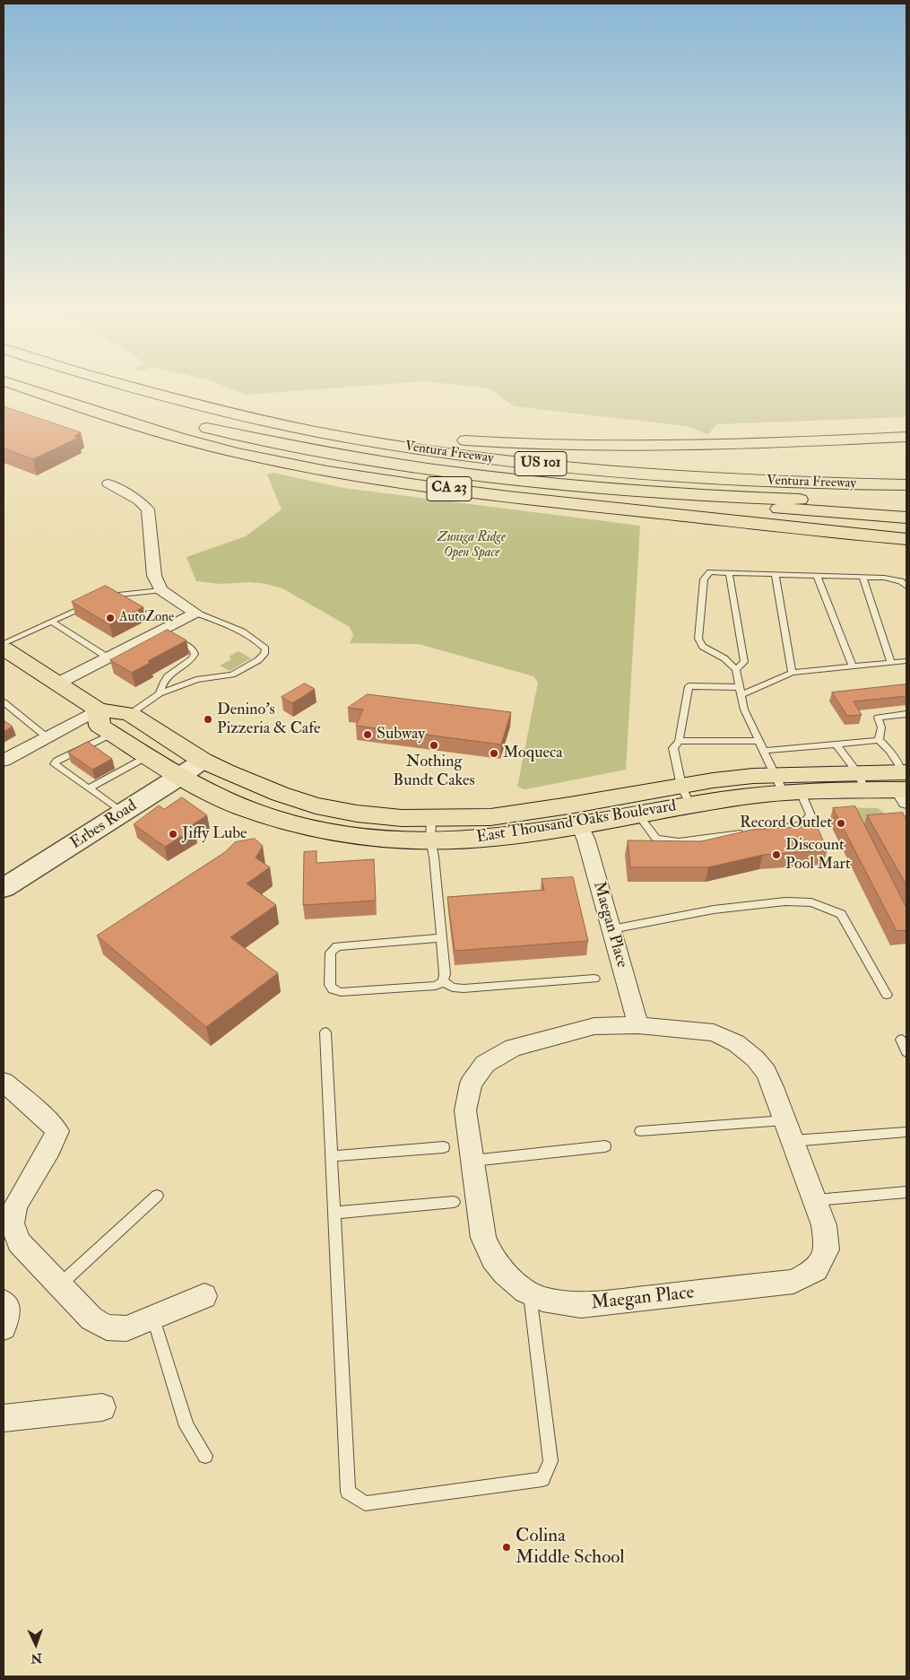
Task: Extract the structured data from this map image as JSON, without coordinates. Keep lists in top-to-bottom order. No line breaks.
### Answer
{"streets":{"main road":["Ventura Freeway","US 101","CA 23","East Thousand Oaks Boulevard"],"street":["Erbes Road","Maegan Place"]},"crossings":[["East Thousand Oaks Boulevard","Erbes Road"],["East Thousand Oaks Boulevard","Maegan Place"]],"parks":["Zuniga Ridge Open Space"],"places":["AutoZone","Denino's Pizzeria & Cafe","Subway","Nothing Bundt Cakes","Moqueca","Record Outlet","Jiffy Lube","Discount Pool Mart","Colina Middle School"],"north":"bottom"}
